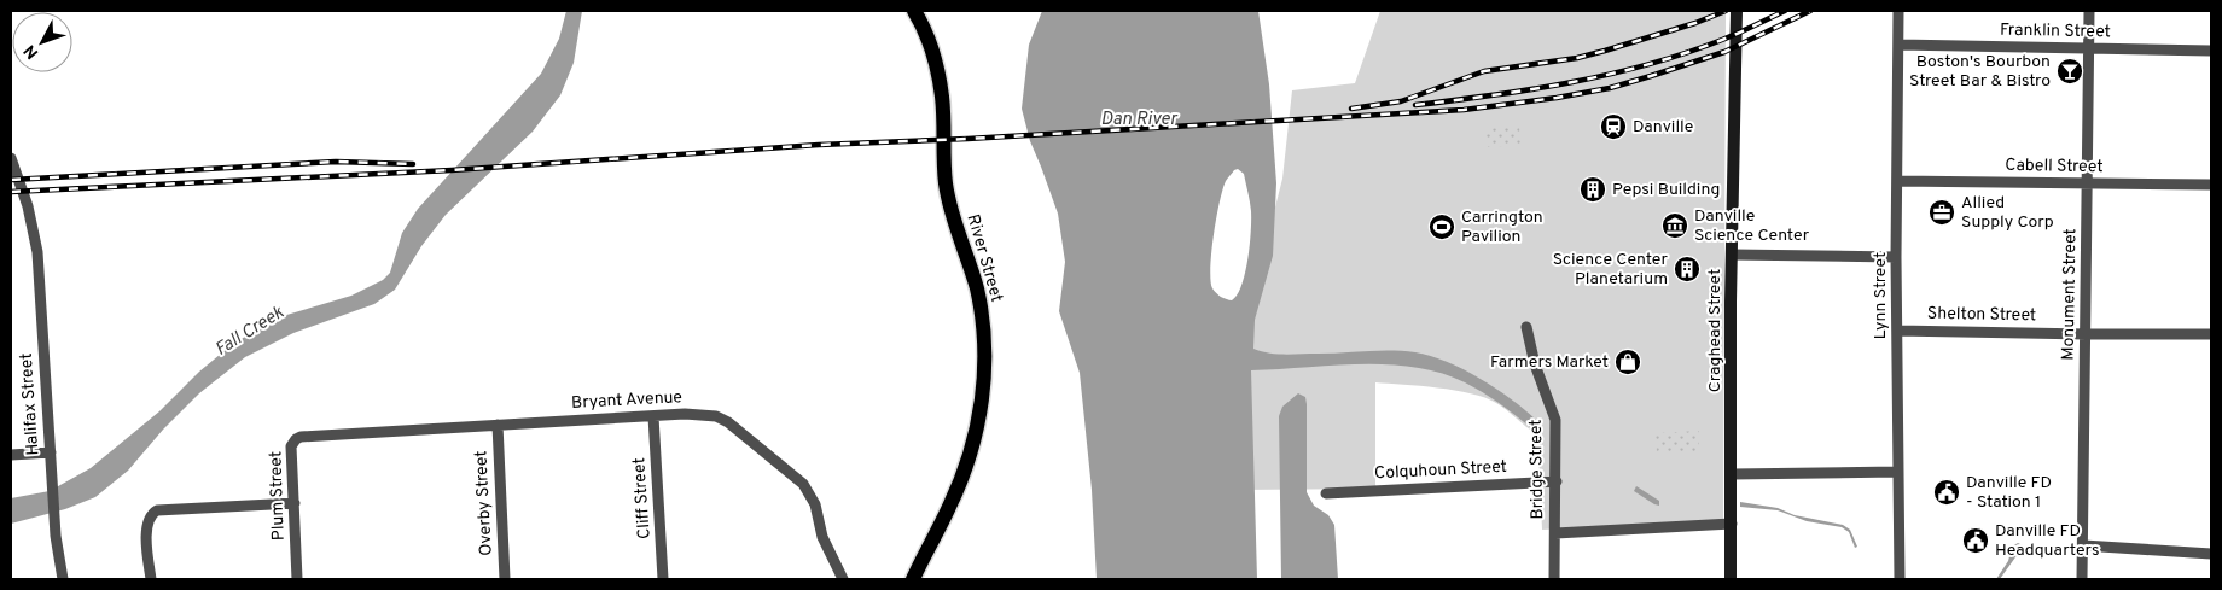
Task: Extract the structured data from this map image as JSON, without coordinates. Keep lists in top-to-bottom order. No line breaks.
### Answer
{"streets":{"main road":["River Street","Craghead Street"],"street":["Franklin Street","Cabell Street","Monument Street","Lynn Street","Shelton Street","Bryant Avenue","Halifax Street","Bridge Street","Colquhoun Street","Plum Street","Cliff Street","Overby Street"]},"crossings":[["Franklin Street","Monument Street"],["Franklin Street","Lynn Street"],["Cabell Street","Monument Street"],["Cabell Street","Lynn Street"],["Monument Street","Shelton Street"],["Lynn Street","Shelton Street"],["Bryant Avenue","Plum Street"],["Bryant Avenue","Cliff Street"],["Bryant Avenue","Overby Street"],["Bridge Street","Colquhoun Street"]],"water":["Dan River","Fall Creek"],"places":{"bar":["Boston's Bourbon Street Bar & Bistro"],"station":["Danville"],"building":["Pepsi Building","Science Center Planetarium"],"office":["Allied Supply Corp"],"museum":["Danville Science Center"],"sports":["Carrington Pavilion"],"shop":["Farmers Market"],"public building":["Danville FD - Station 1","Danville FD Headquarters"]},"north":"bottom left"}
